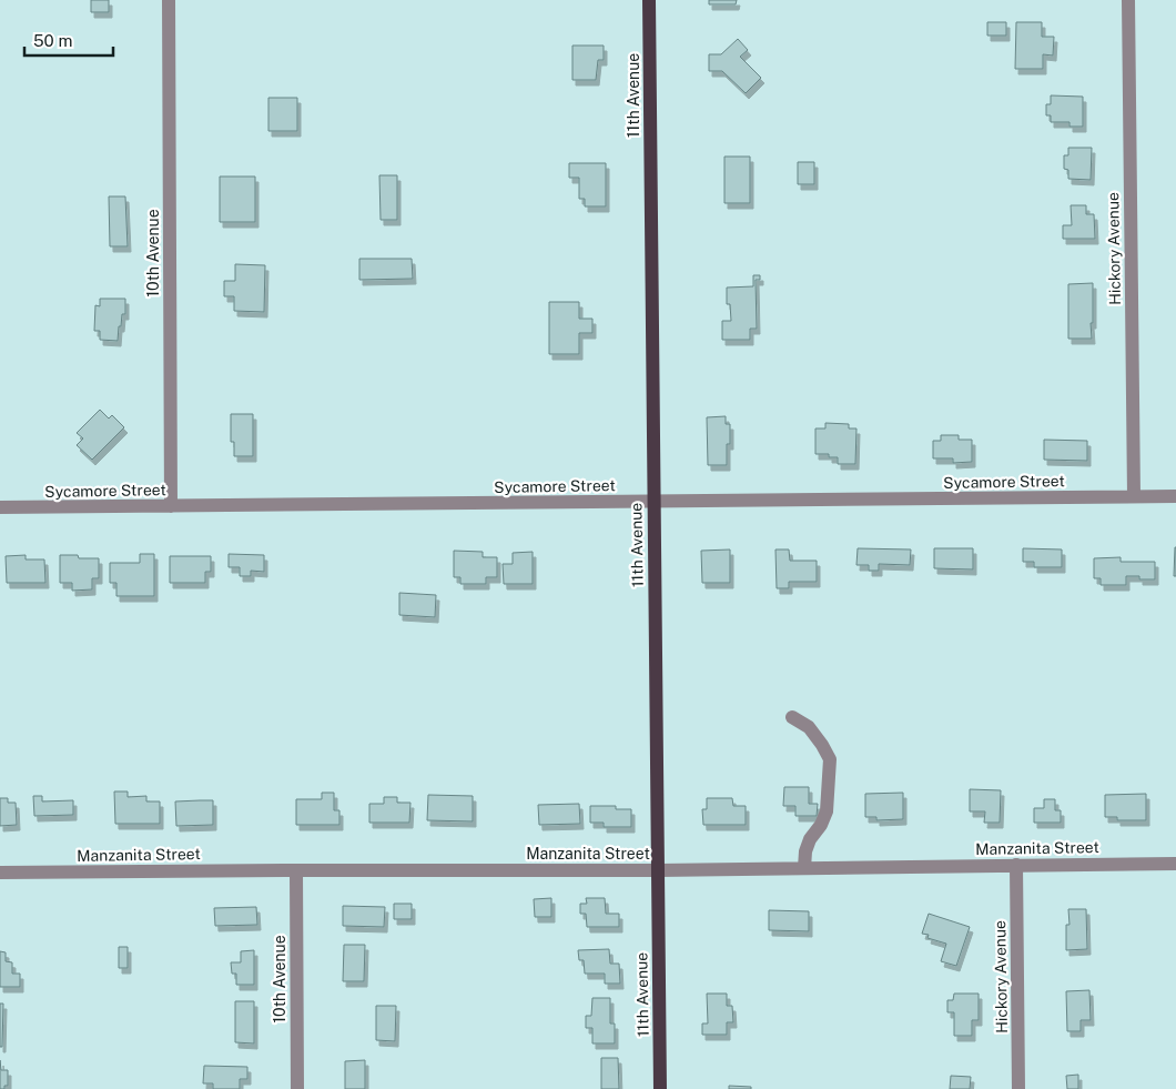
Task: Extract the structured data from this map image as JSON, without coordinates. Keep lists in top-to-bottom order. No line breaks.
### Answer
{"streets":{"main road":["11th Avenue"],"street":["Hickory Avenue","10th Avenue","Sycamore Street","Manzanita Street"]},"crossings":[["11th Avenue","Sycamore Street"],["11th Avenue","Manzanita Street"],["Hickory Avenue","Sycamore Street"],["Hickory Avenue","Manzanita Street"],["10th Avenue","Sycamore Street"],["10th Avenue","Manzanita Street"]],"scale_bar":"50 m"}
